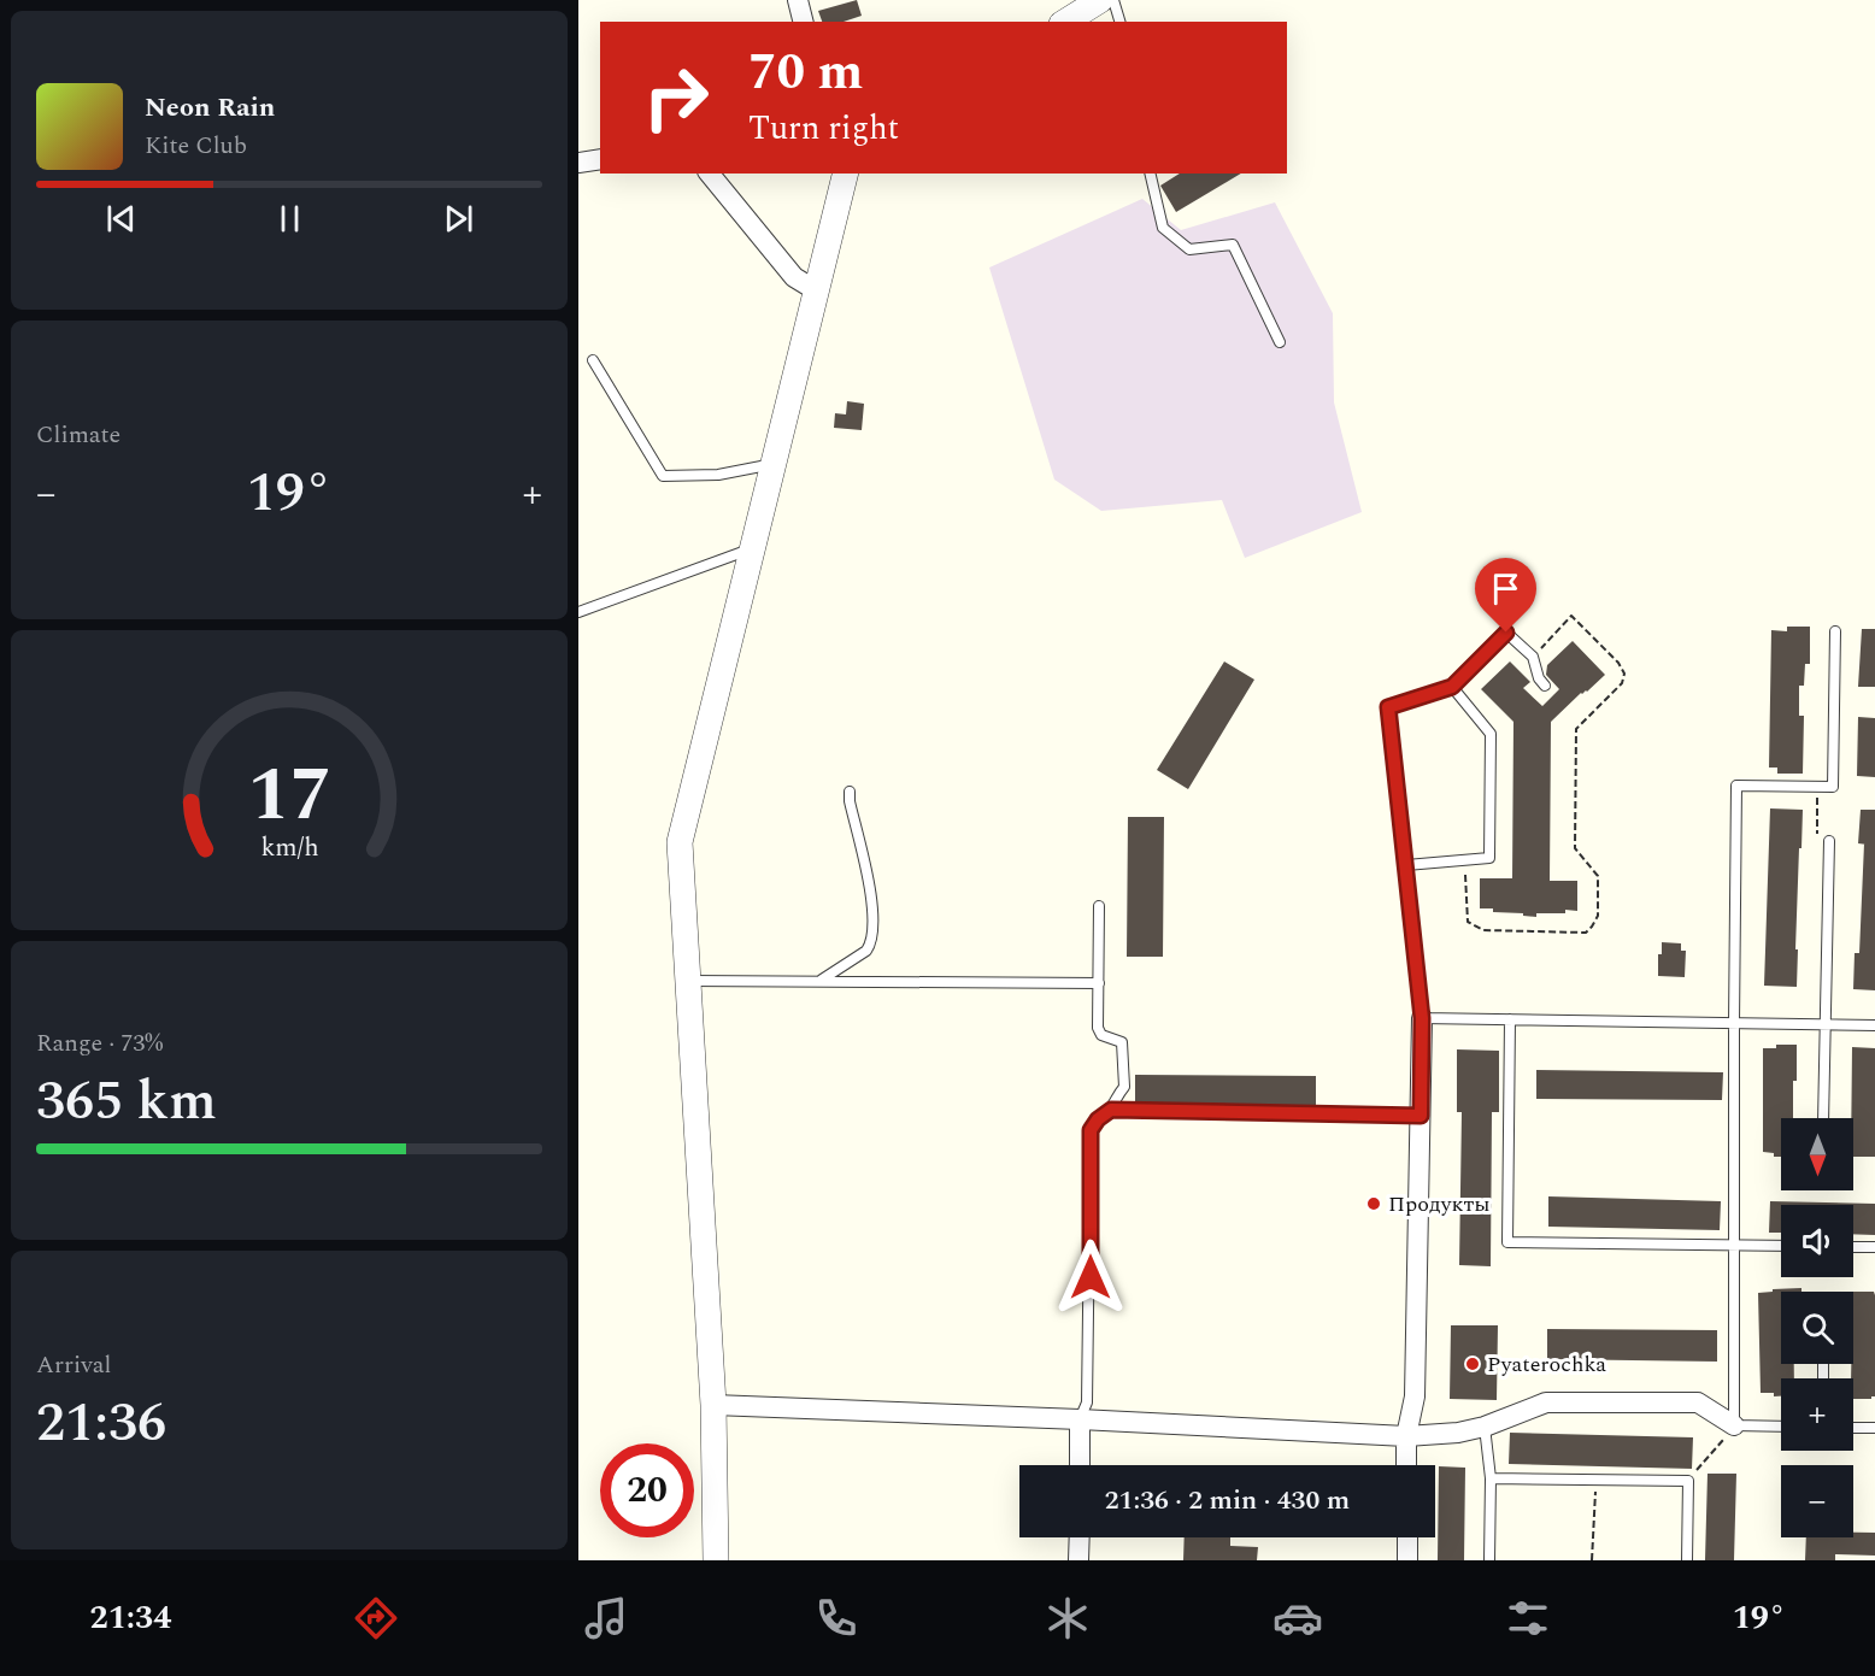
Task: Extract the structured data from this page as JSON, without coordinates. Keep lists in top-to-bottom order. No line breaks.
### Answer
{"places":["Продукты","Pyaterochka"],"north":"bottom","page":{"turn":["70 m","Turn right"],"song":["Neon Rain","Kite Club"],"tile":["Climate",["Range · 73%","365 km"],["Arrival","21:36"]],"heat":["−","19°","+"],"map_buttons":["+","−"],"limit":"20","trip":"21:36 · 2 min · 430 m","tabs":["21:34","19°"],"gauge":["17","km/h"]}}
